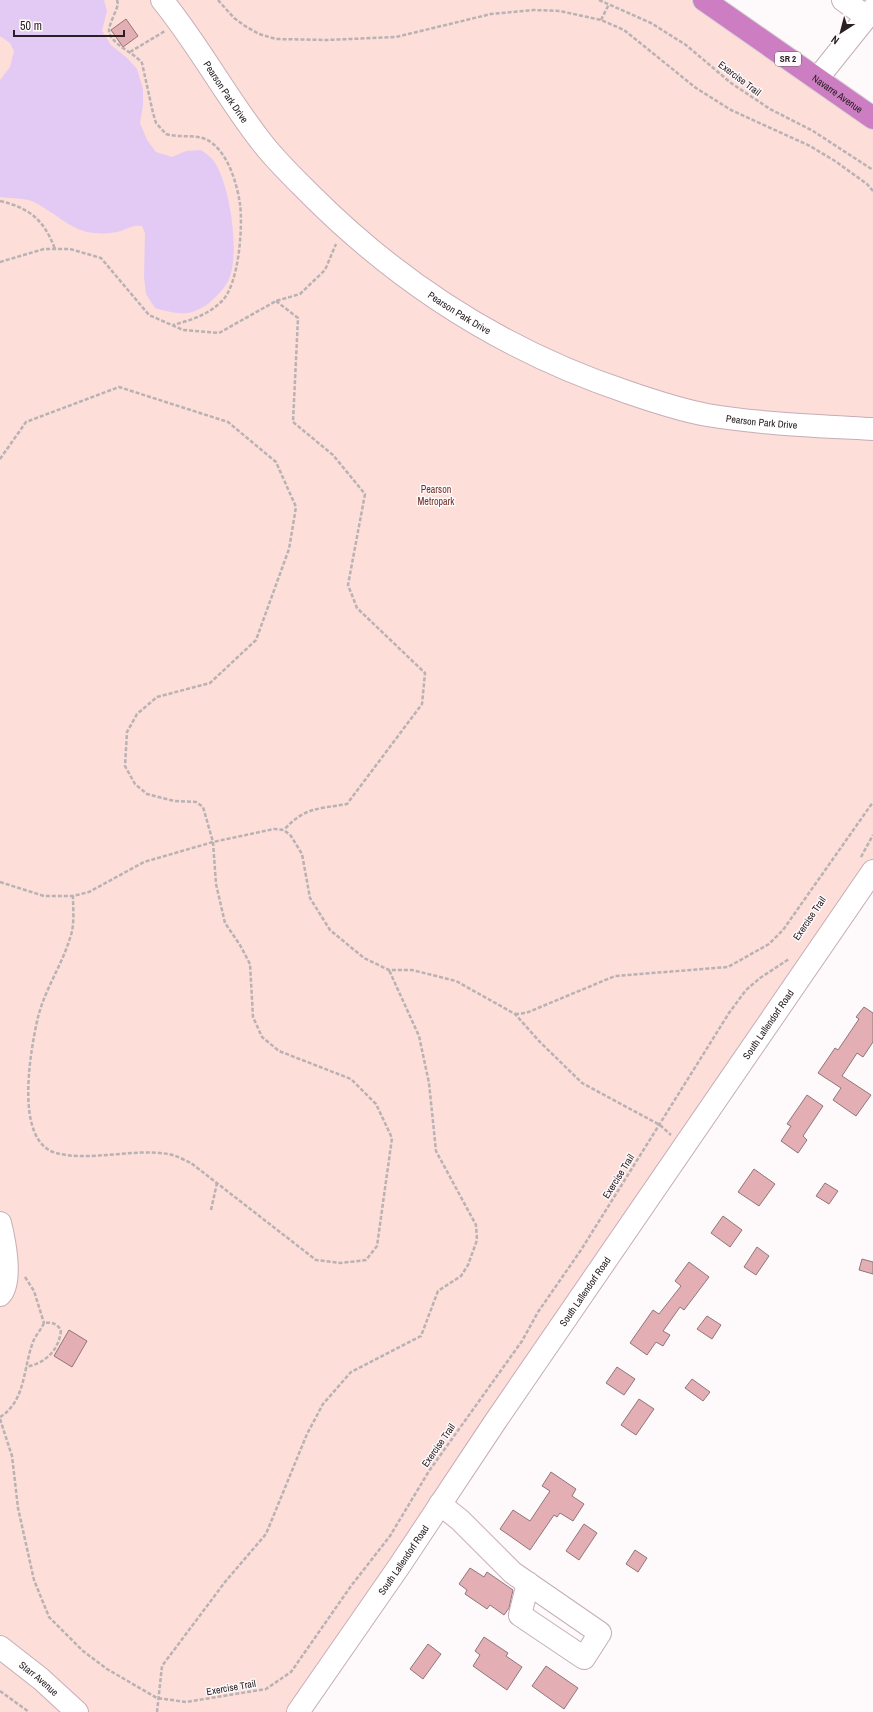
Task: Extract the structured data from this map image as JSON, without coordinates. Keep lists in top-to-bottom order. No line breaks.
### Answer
{"streets":{"highway":["SR 2","Navarre Avenue"],"street":["Pearson Park Drive","South Lallendorf Road","Starr Avenue"],"path":["Exercise Trail"]},"parks":["Pearson Metropark"],"scale_bar":"50 m","north":"bottom left"}
